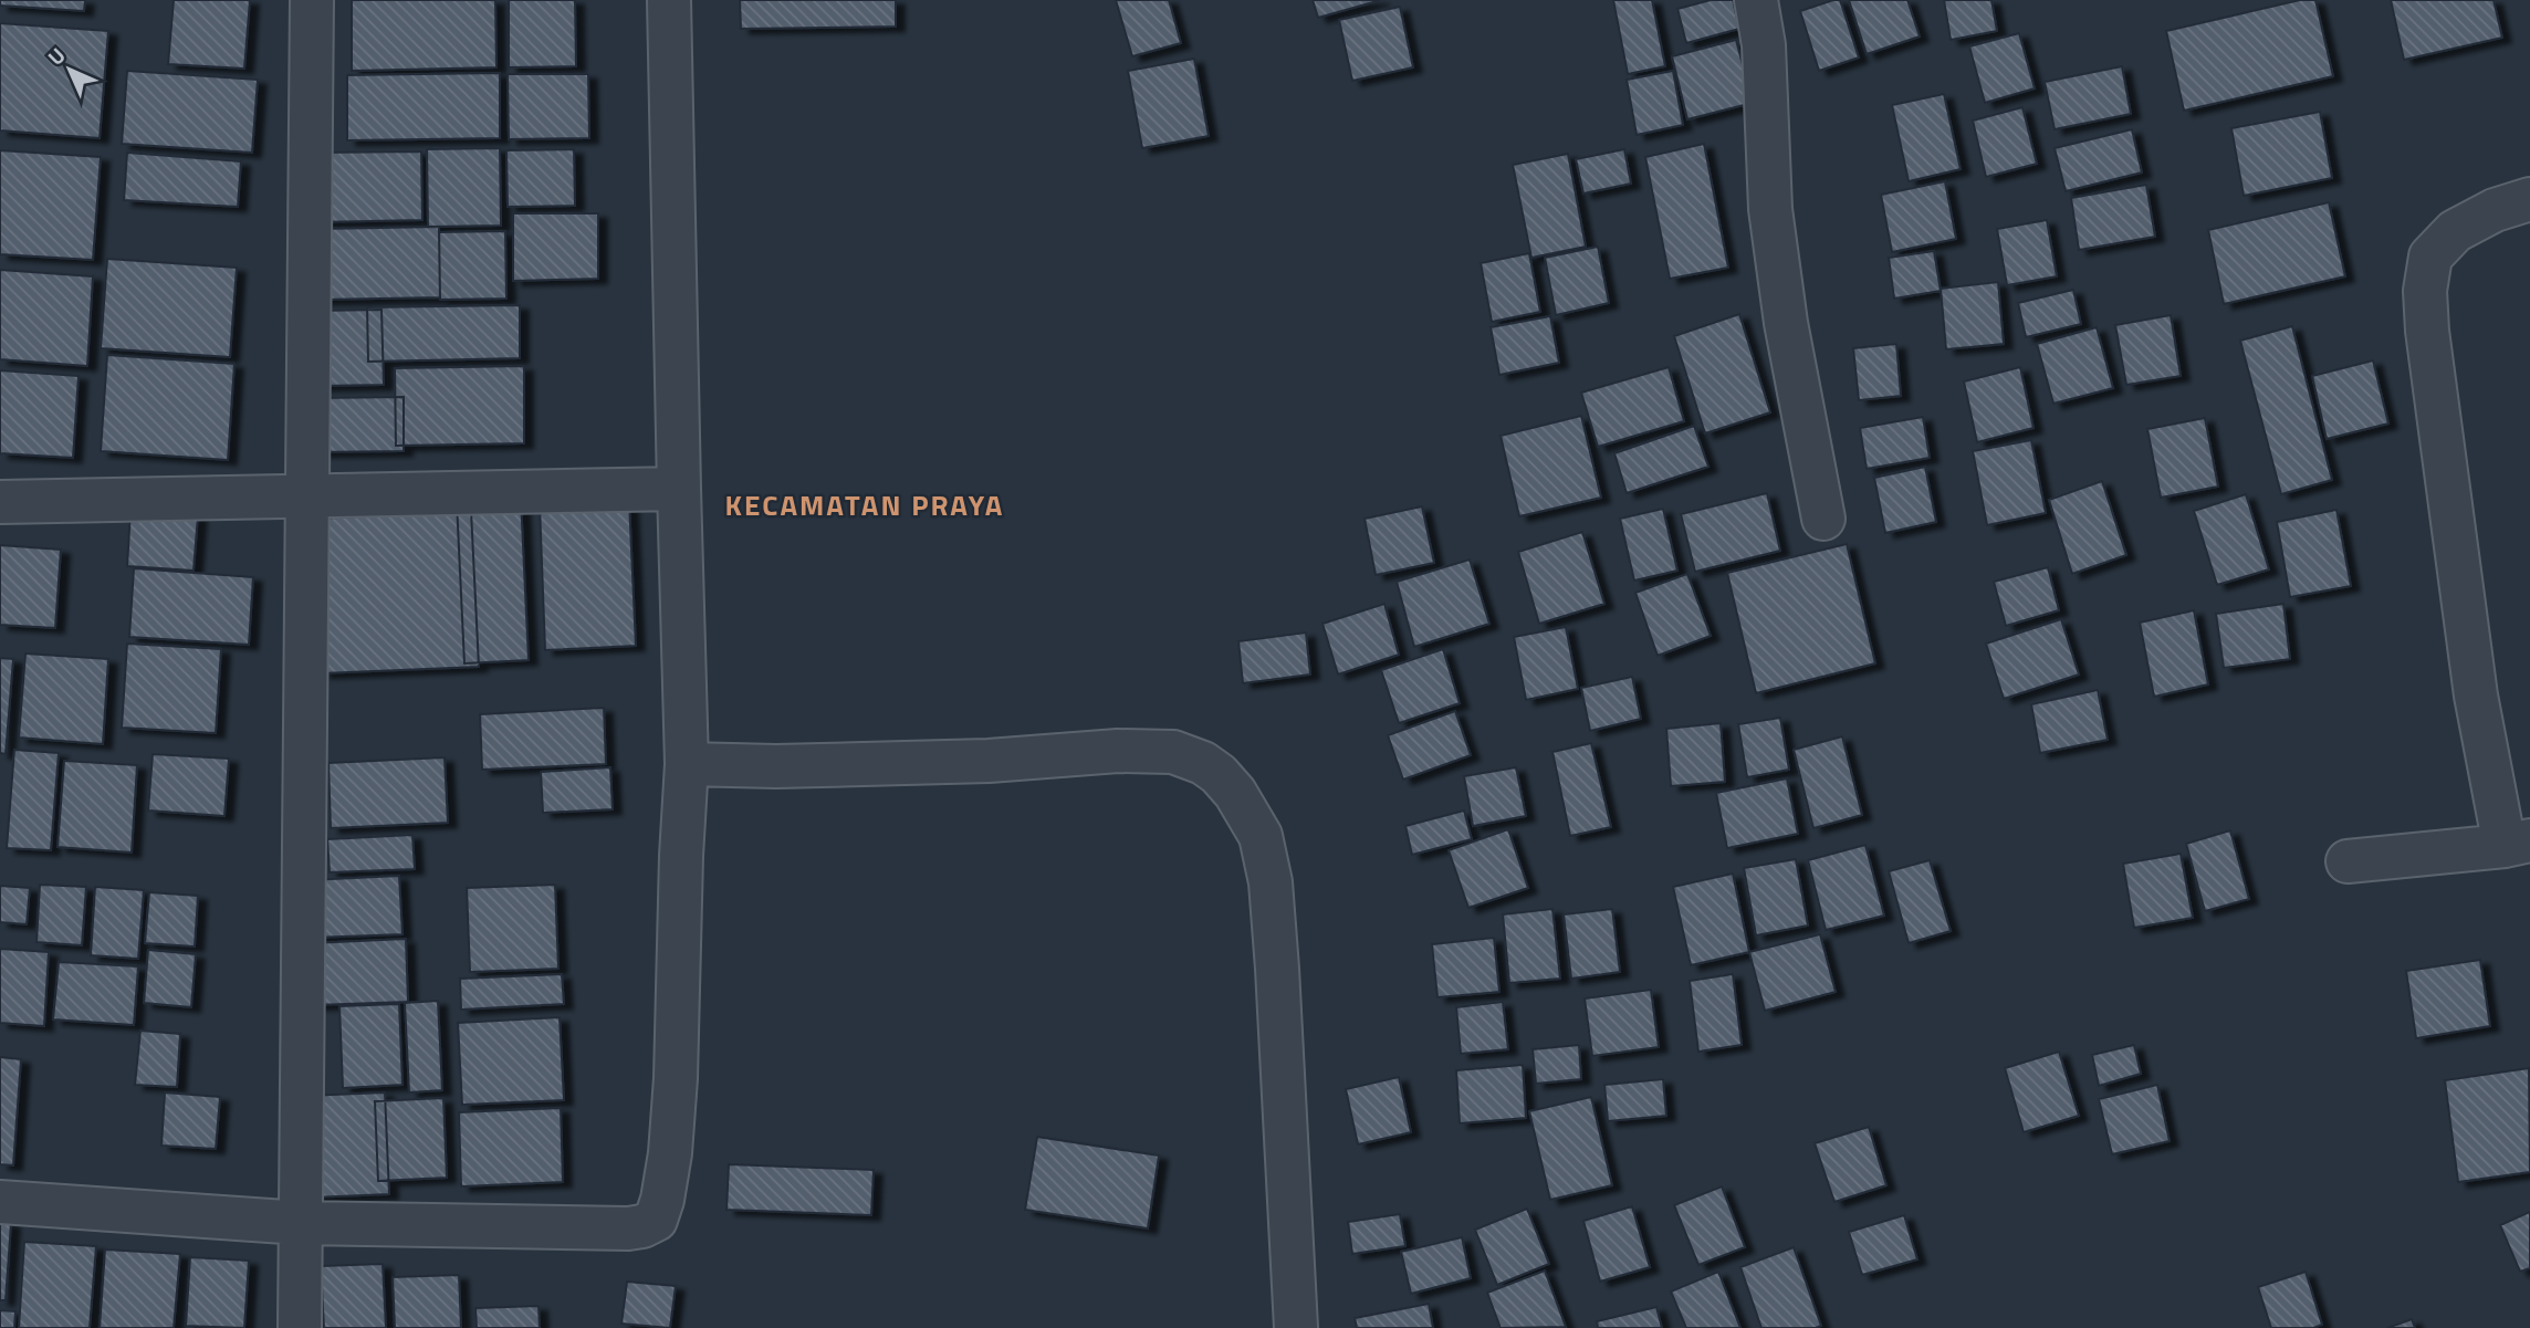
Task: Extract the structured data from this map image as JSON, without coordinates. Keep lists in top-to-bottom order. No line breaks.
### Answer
{"districts":["KECAMATAN PRAYA"],"north":"top left"}
